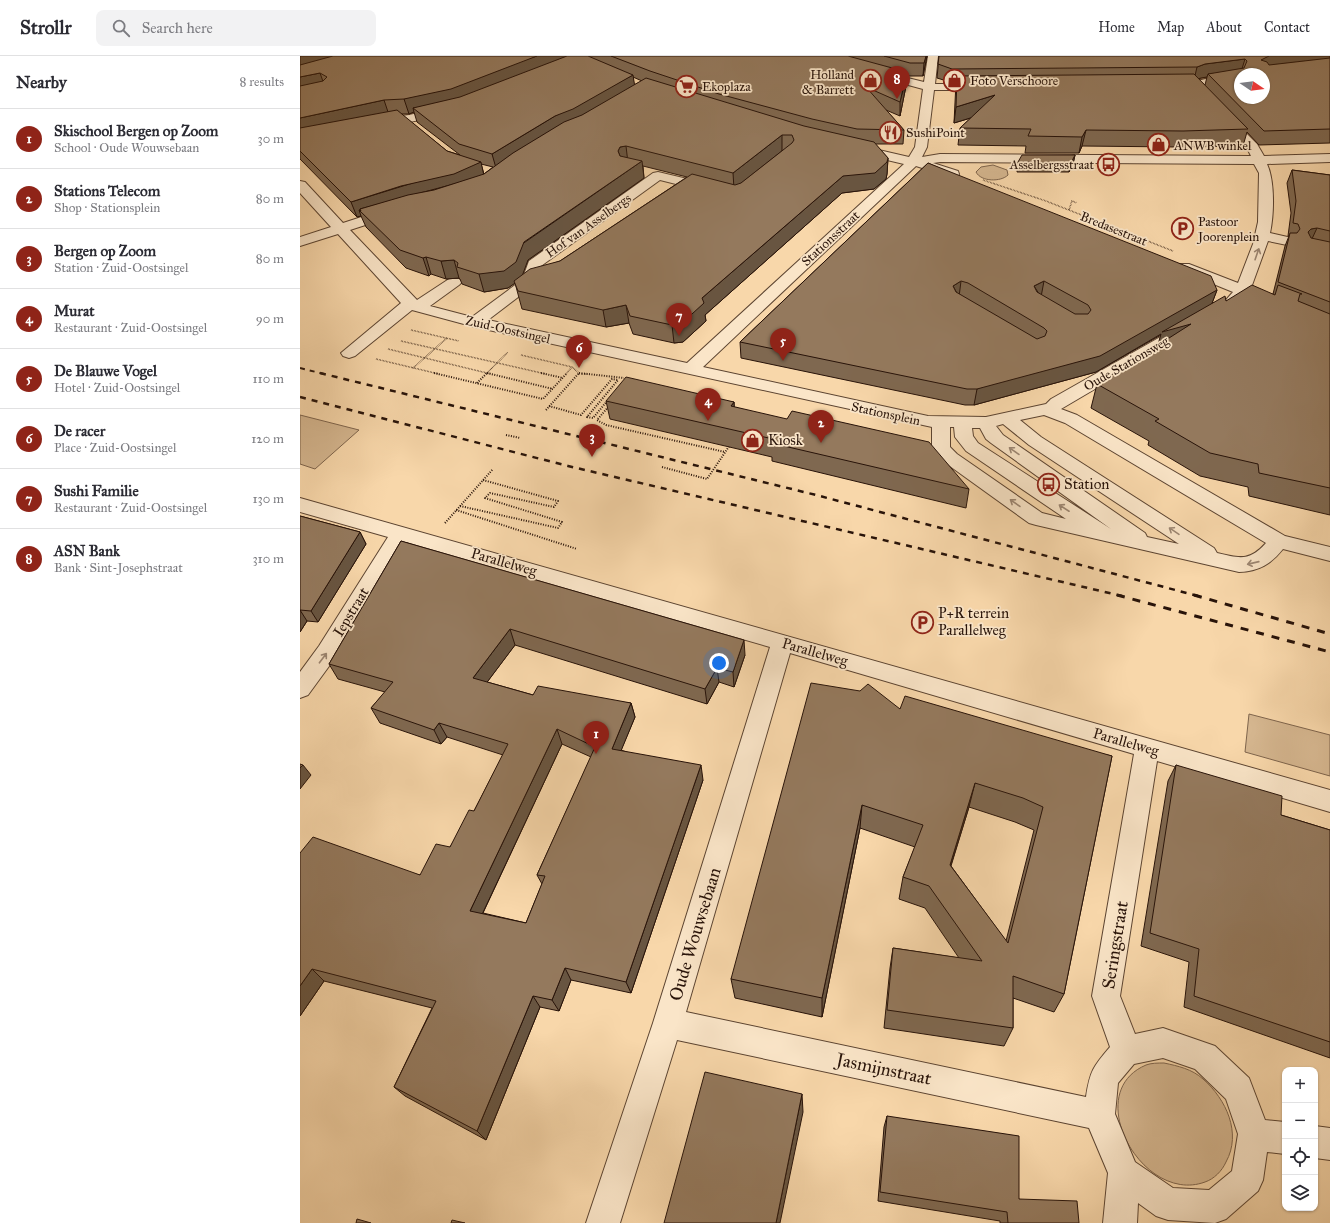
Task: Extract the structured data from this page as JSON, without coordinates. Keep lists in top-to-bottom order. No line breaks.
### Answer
{"streets":{"street":["Hof van Asselbergs","Stationsstraat","Zuid-Oostsingel","Oude Stationsweg","Stationsplein","Parallelweg","Iepstraat","Oude Wouwsebaan","Seringstraat","Jasmijnstraat"],"path":["Bredasestraat"]},"crossings":[["Hof van Asselbergs","Zuid-Oostsingel"],["Stationsstraat","Zuid-Oostsingel"],["Zuid-Oostsingel","Stationsplein"],["Parallelweg","Iepstraat"],["Parallelweg","Oude Wouwsebaan"],["Parallelweg","Seringstraat"],["Oude Wouwsebaan","Jasmijnstraat"]],"one_way":["Iepstraat"],"places":{"shop":["Foto Verschoore","Holland & Barrett","ANWB winkel","Kiosk"],"supermarket":["Ekoplaza"],"restaurant":["SushiPoint"],"bus stop":["Asselbergsstraat","Station"],"parking":["Pastoor Joorenplein","P+R terrein Parallelweg"]},"north":"right","page":{"header":"Strollr","search":"Search here","nav":["Home","Map","About","Contact"],"heading":["Nearby","8 results"],"pins":["8","7","5","6","4","2","3","1"],"list":[{"mark":"1","name":"Skischool Bergen op Zoom","note":"School · Oude Wouwsebaan","value":"30 m"},{"mark":"2","name":"Stations Telecom","note":"Shop · Stationsplein","value":"80 m"},{"mark":"3","name":"Bergen op Zoom","note":"Station · Zuid-Oostsingel","value":"80 m"},{"mark":"4","name":"Murat","note":"Restaurant · Zuid-Oostsingel","value":"90 m"},{"mark":"5","name":"De Blauwe Vogel","note":"Hotel · Zuid-Oostsingel","value":"110 m"},{"mark":"6","name":"De racer","note":"Place · Zuid-Oostsingel","value":"120 m"},{"mark":"7","name":"Sushi Familie","note":"Restaurant · Zuid-Oostsingel","value":"130 m"},{"mark":"8","name":"ASN Bank","note":"Bank · Sint-Josephstraat","value":"310 m"}],"map_buttons":["+","−"]}}
